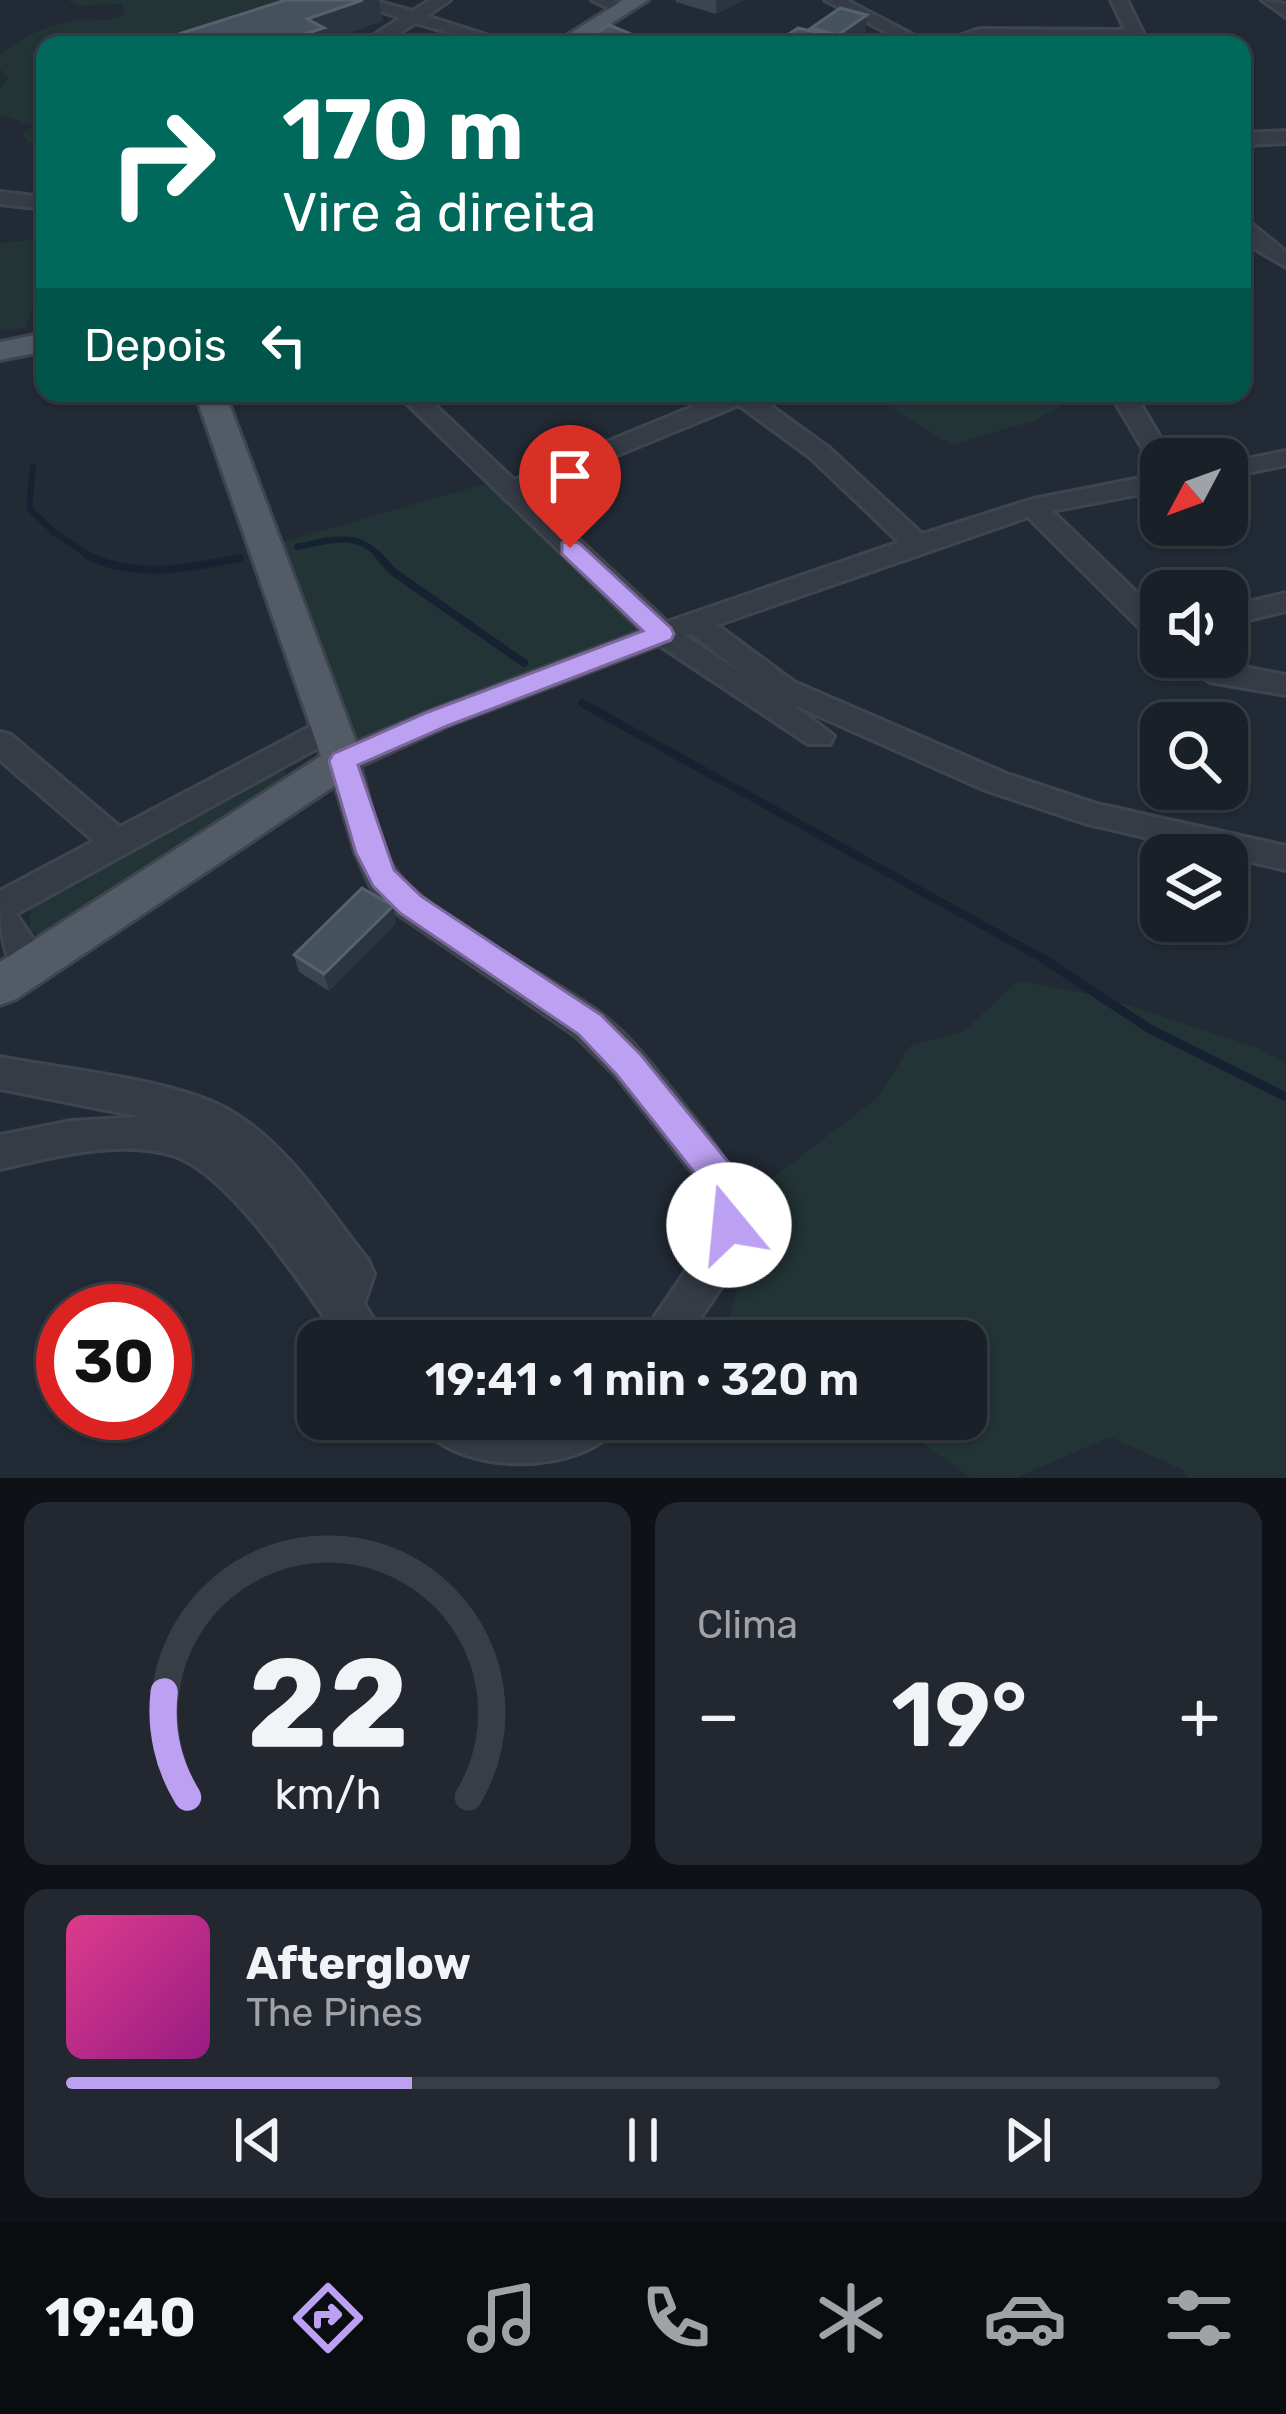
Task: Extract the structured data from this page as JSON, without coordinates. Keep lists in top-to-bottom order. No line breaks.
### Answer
{"north":"bottom left","page":{"turn":["170 m","Vire à direita"],"then":"Depois","limit":"30","trip":"19:41 · 1 min · 320 m","tile":"Clima","heat":["−","19°","+"],"song":["Afterglow","The Pines"],"tabs":"19:40","gauge":["22","km/h"]}}
